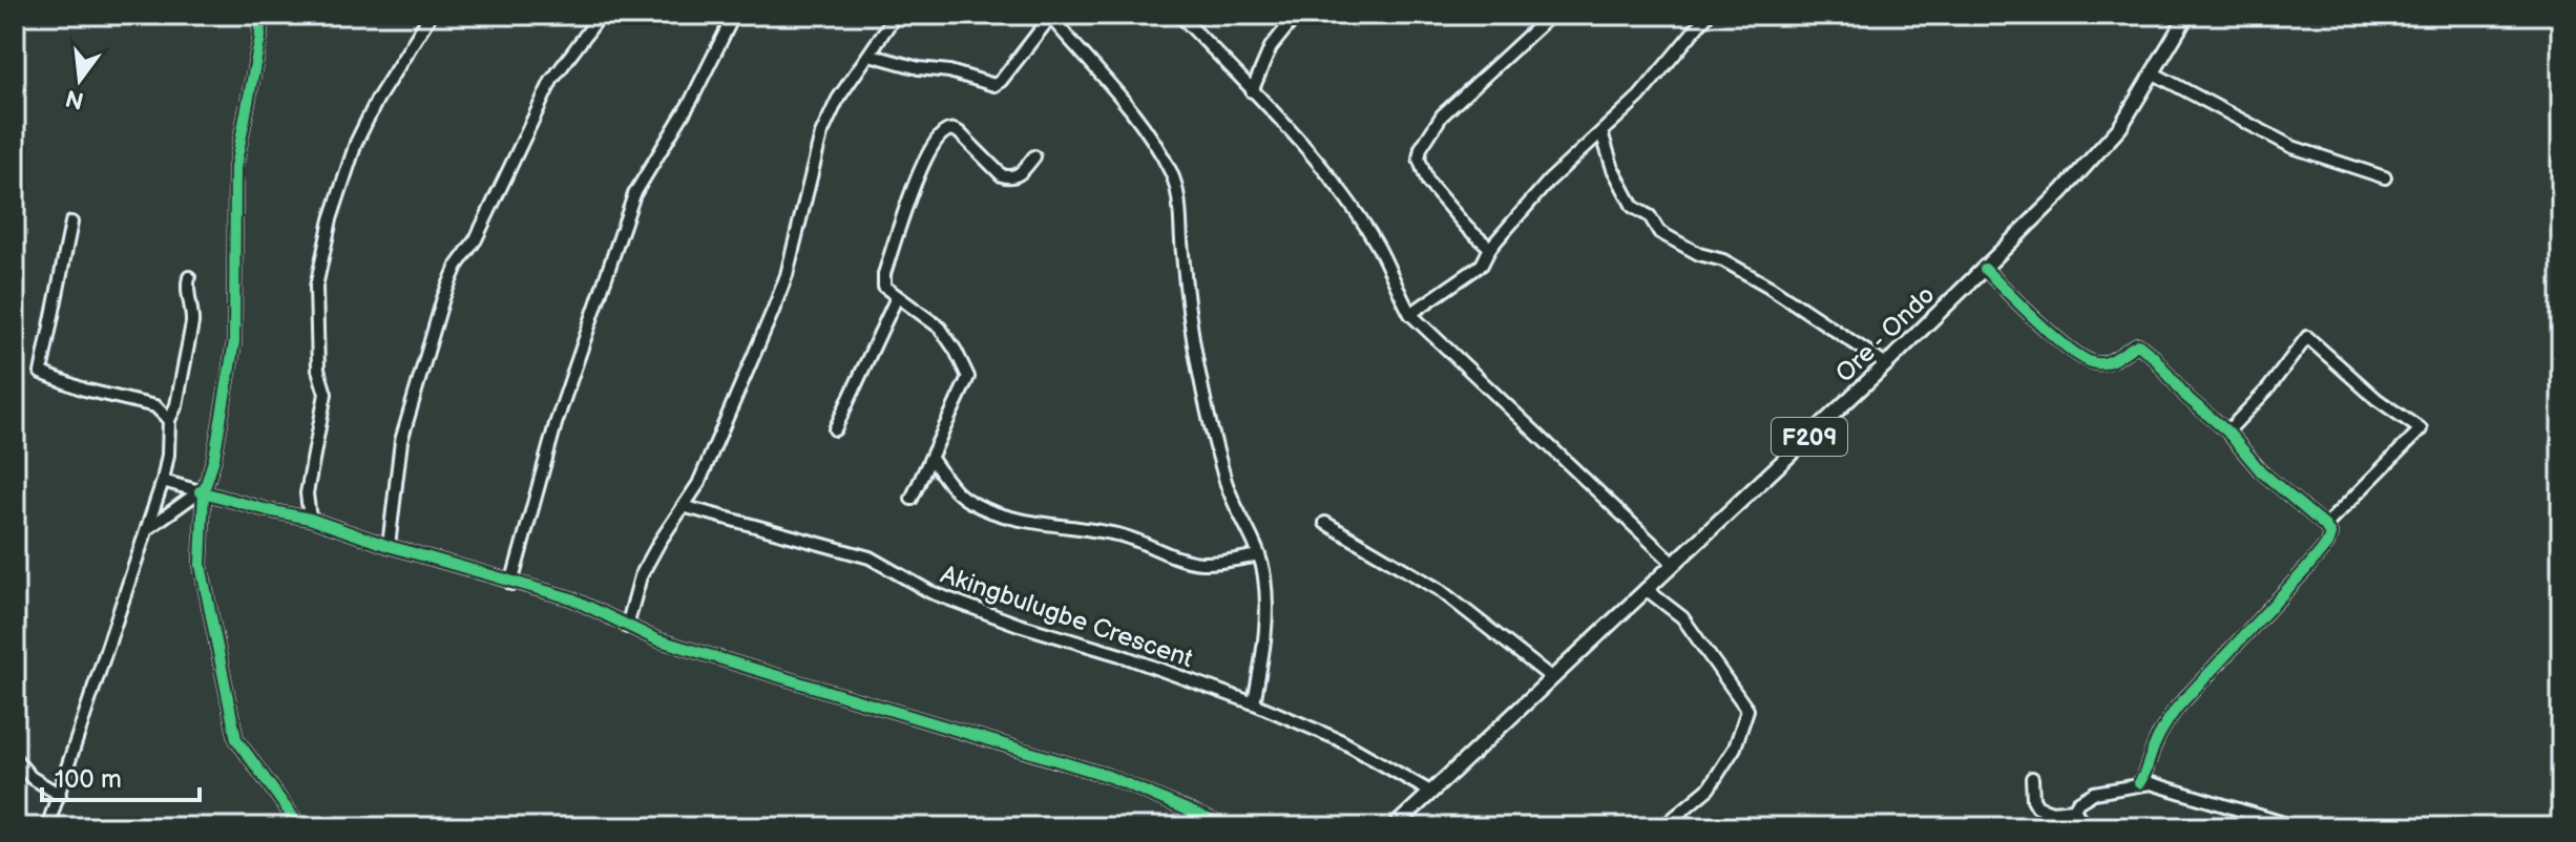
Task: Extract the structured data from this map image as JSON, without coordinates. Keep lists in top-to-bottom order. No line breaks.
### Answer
{"streets":{"main road":["Ore - Ondo","F209"],"street":["Akingbulugbe Crescent"]},"crossings":[["Ore - Ondo","Akingbulugbe Crescent"]],"scale_bar":"100 m","north":"bottom"}
